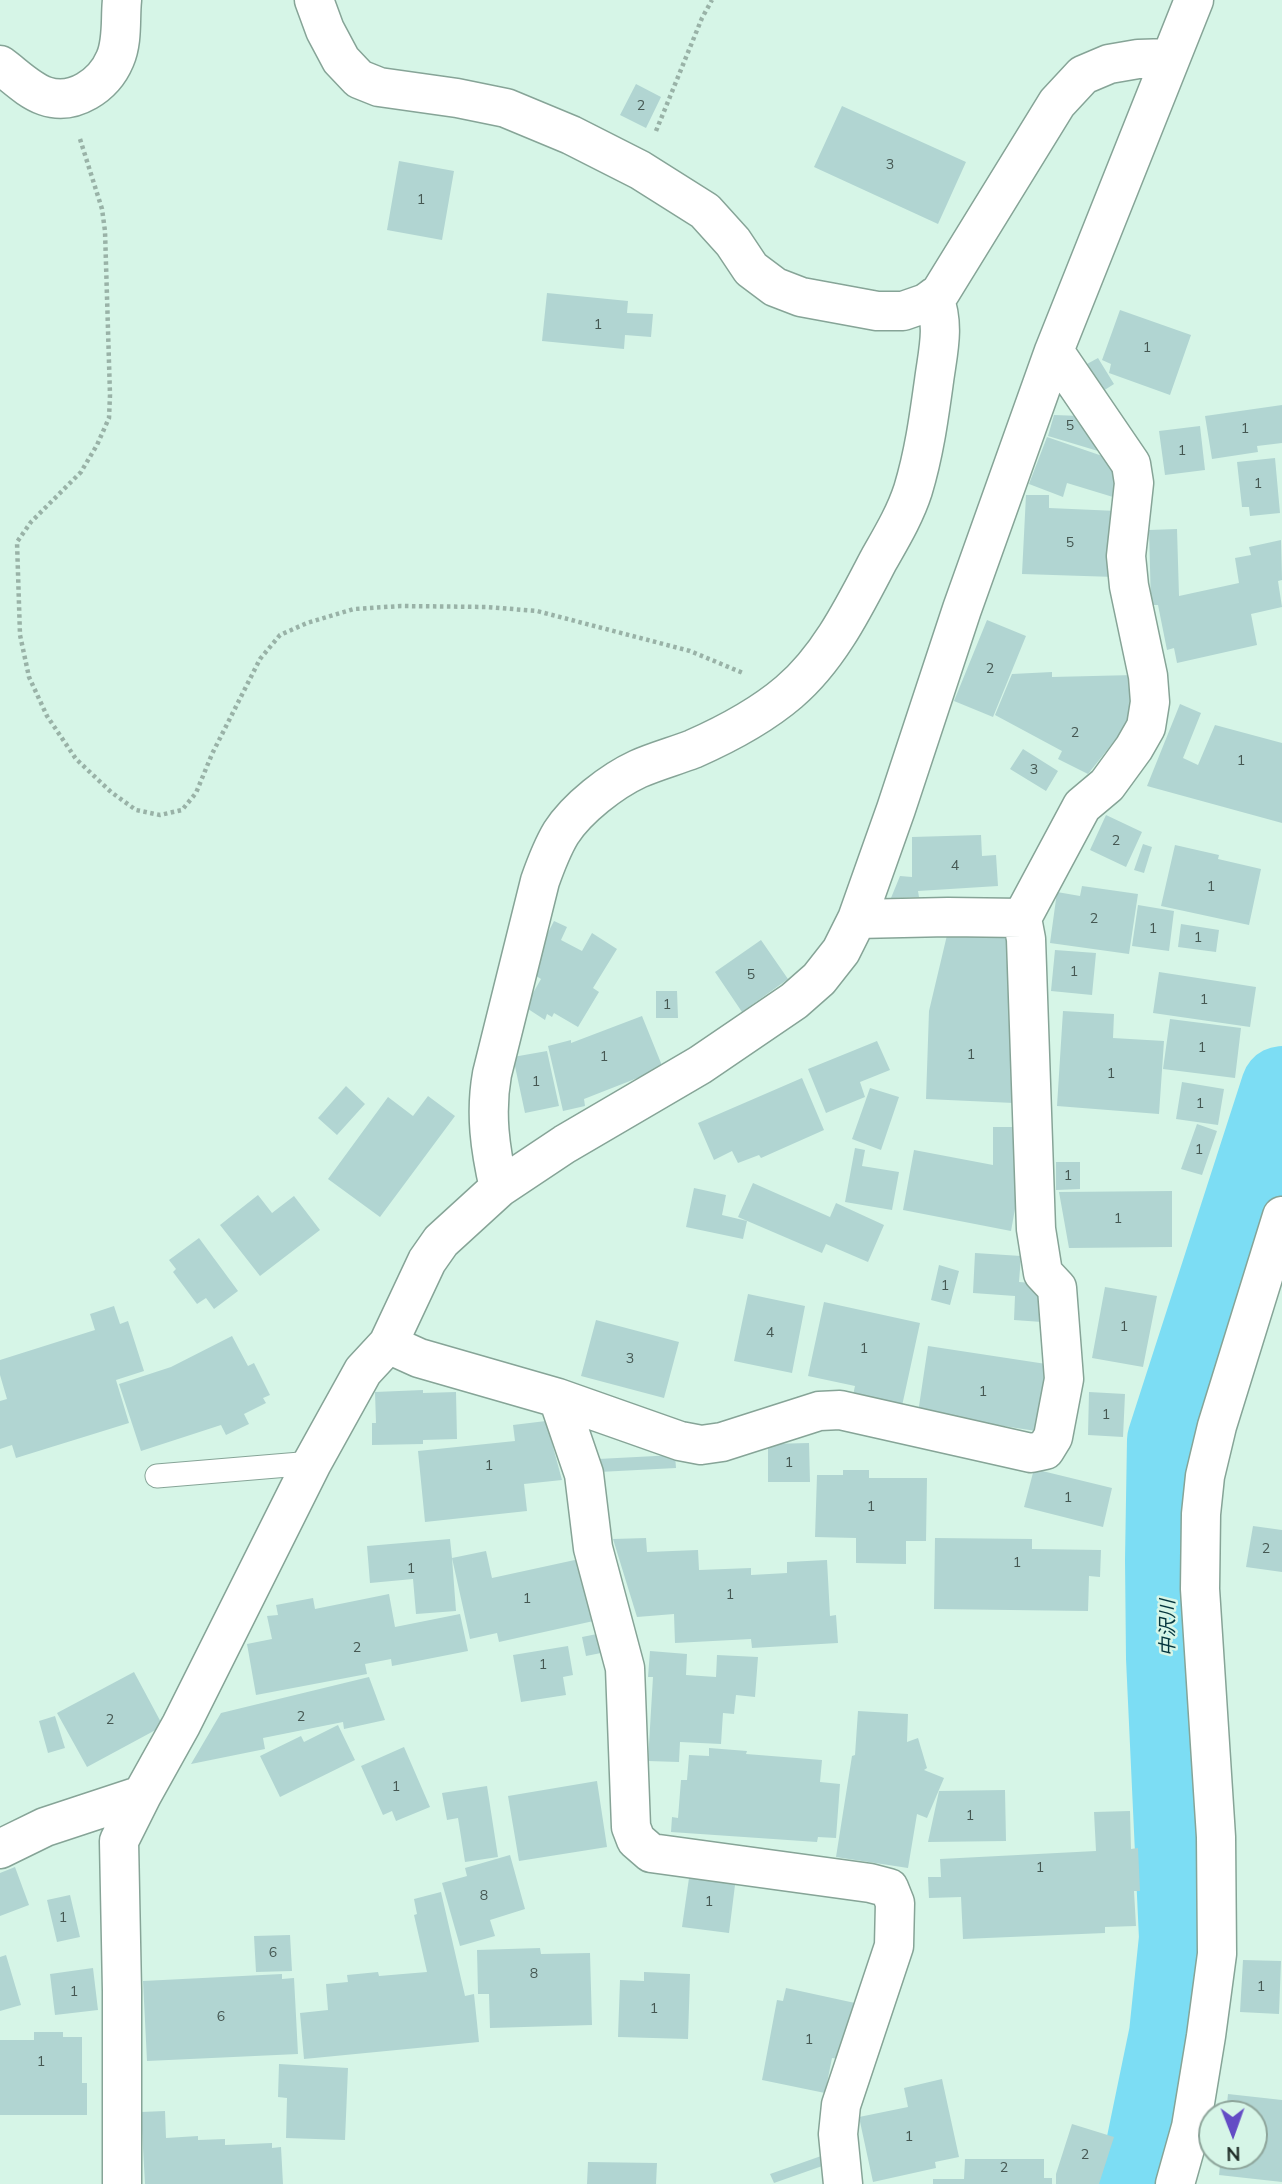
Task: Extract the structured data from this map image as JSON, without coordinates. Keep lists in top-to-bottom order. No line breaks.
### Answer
{"water":["中沢川"],"house_numbers":["2","3","1","1","1","5","1","1","1","5","2","2","1","3","2","4","1","2","1","1","1","5","1","1","1","1","1","1","1","1","1","1","1","1","1","4","1","3","1","1","1","1","1","1","2","1","1","1","1","2","1","2","2","1","1","1","8","1","1","6","8","1","1","1","6","1","1","1","2","2"],"north":"bottom"}
